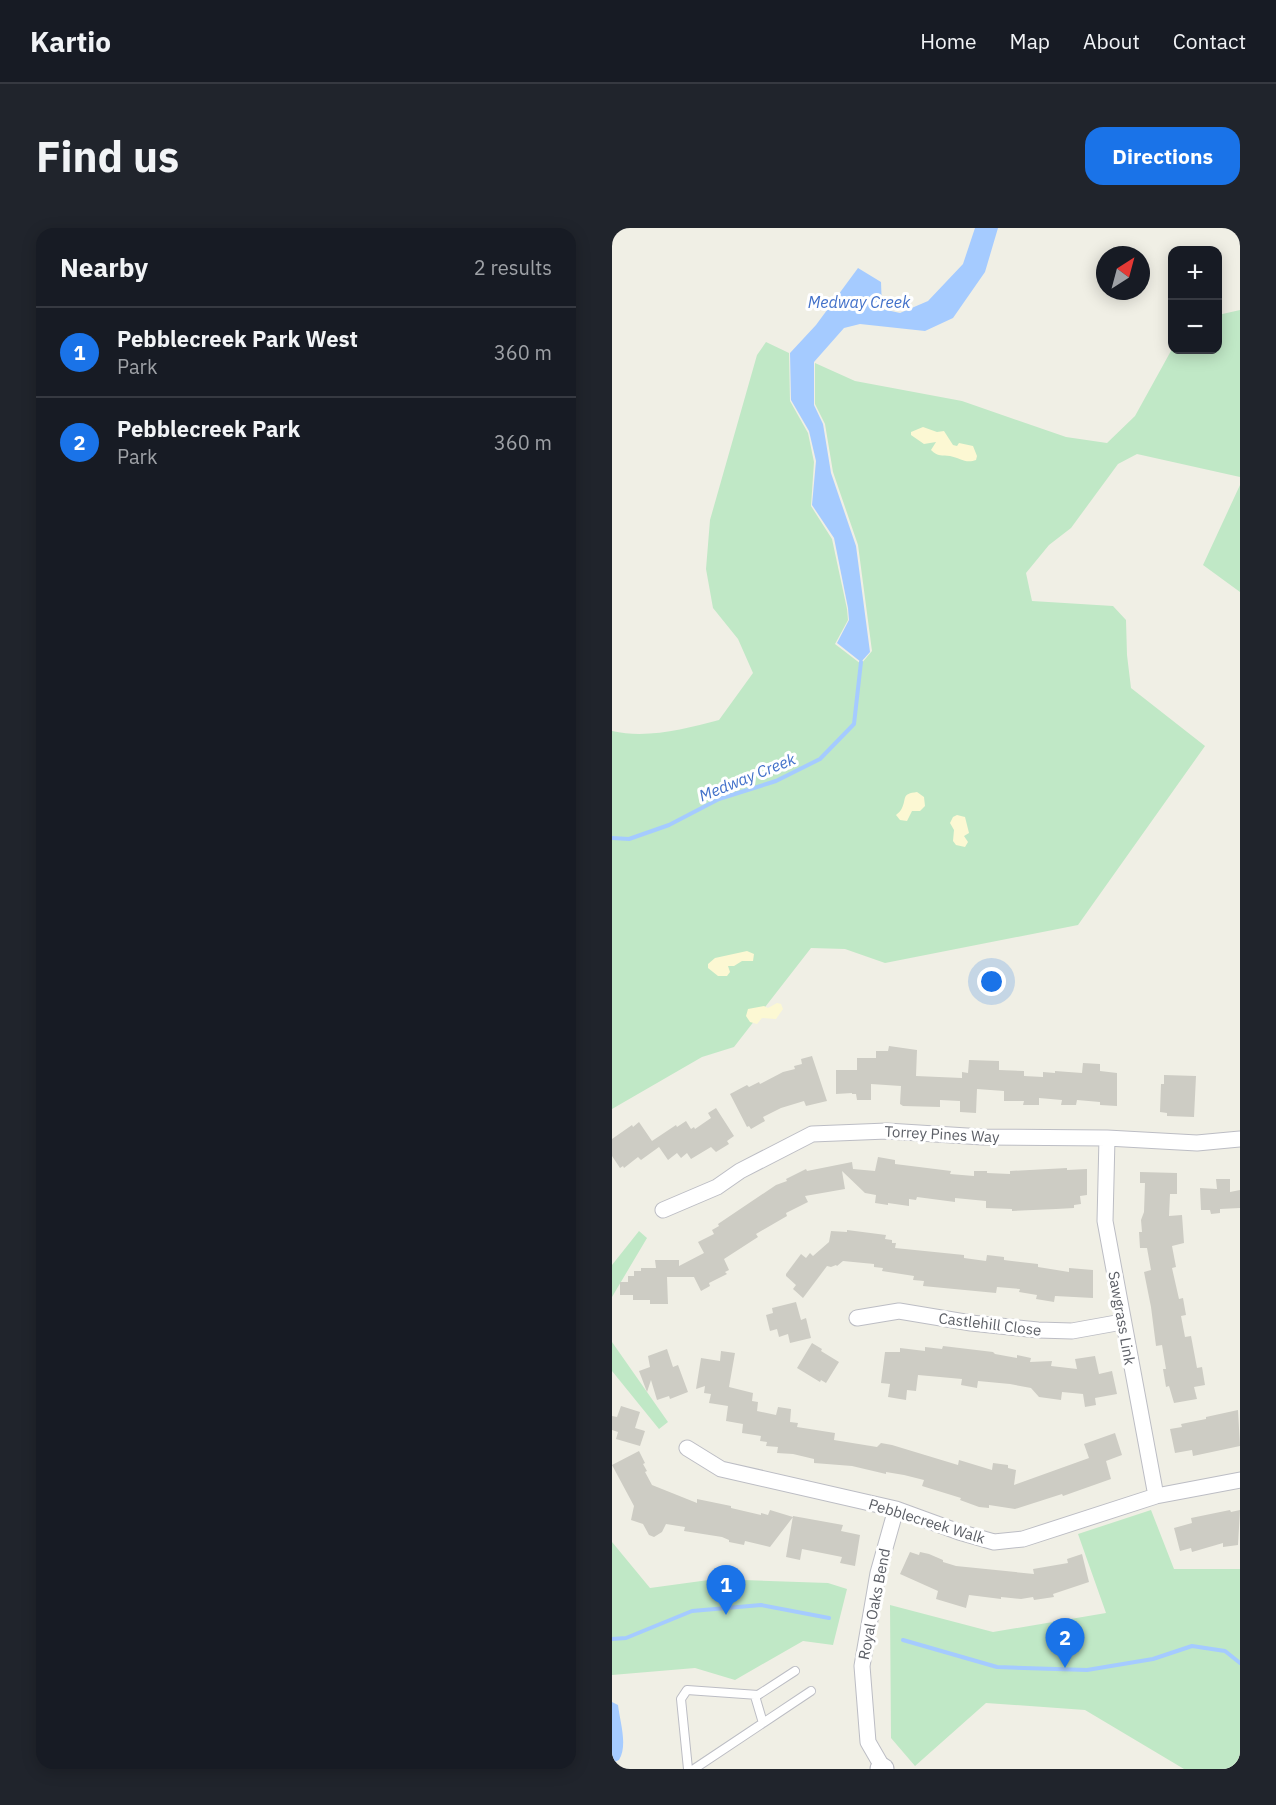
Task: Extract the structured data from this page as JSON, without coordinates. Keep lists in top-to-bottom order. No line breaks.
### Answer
{"streets":{"street":["Torrey Pines Way","Sawgrass Link","Castlehill Close","Pebblecreek Walk","Royal Oaks Bend"]},"crossings":[["Torrey Pines Way","Sawgrass Link"],["Sawgrass Link","Castlehill Close"],["Sawgrass Link","Pebblecreek Walk"],["Pebblecreek Walk","Royal Oaks Bend"]],"water":["Medway Creek"],"north":"top right","page":{"header":"Kartio","nav":["Home","Map","About","Contact"],"buttons":"Directions","title":"Find us","heading":["Nearby","2 results"],"map_buttons":["+","−"],"list":[{"mark":"1","name":"Pebblecreek Park West","note":"Park","value":"360 m"},{"mark":"2","name":"Pebblecreek Park","note":"Park","value":"360 m"}],"pins":["1","2"]}}
